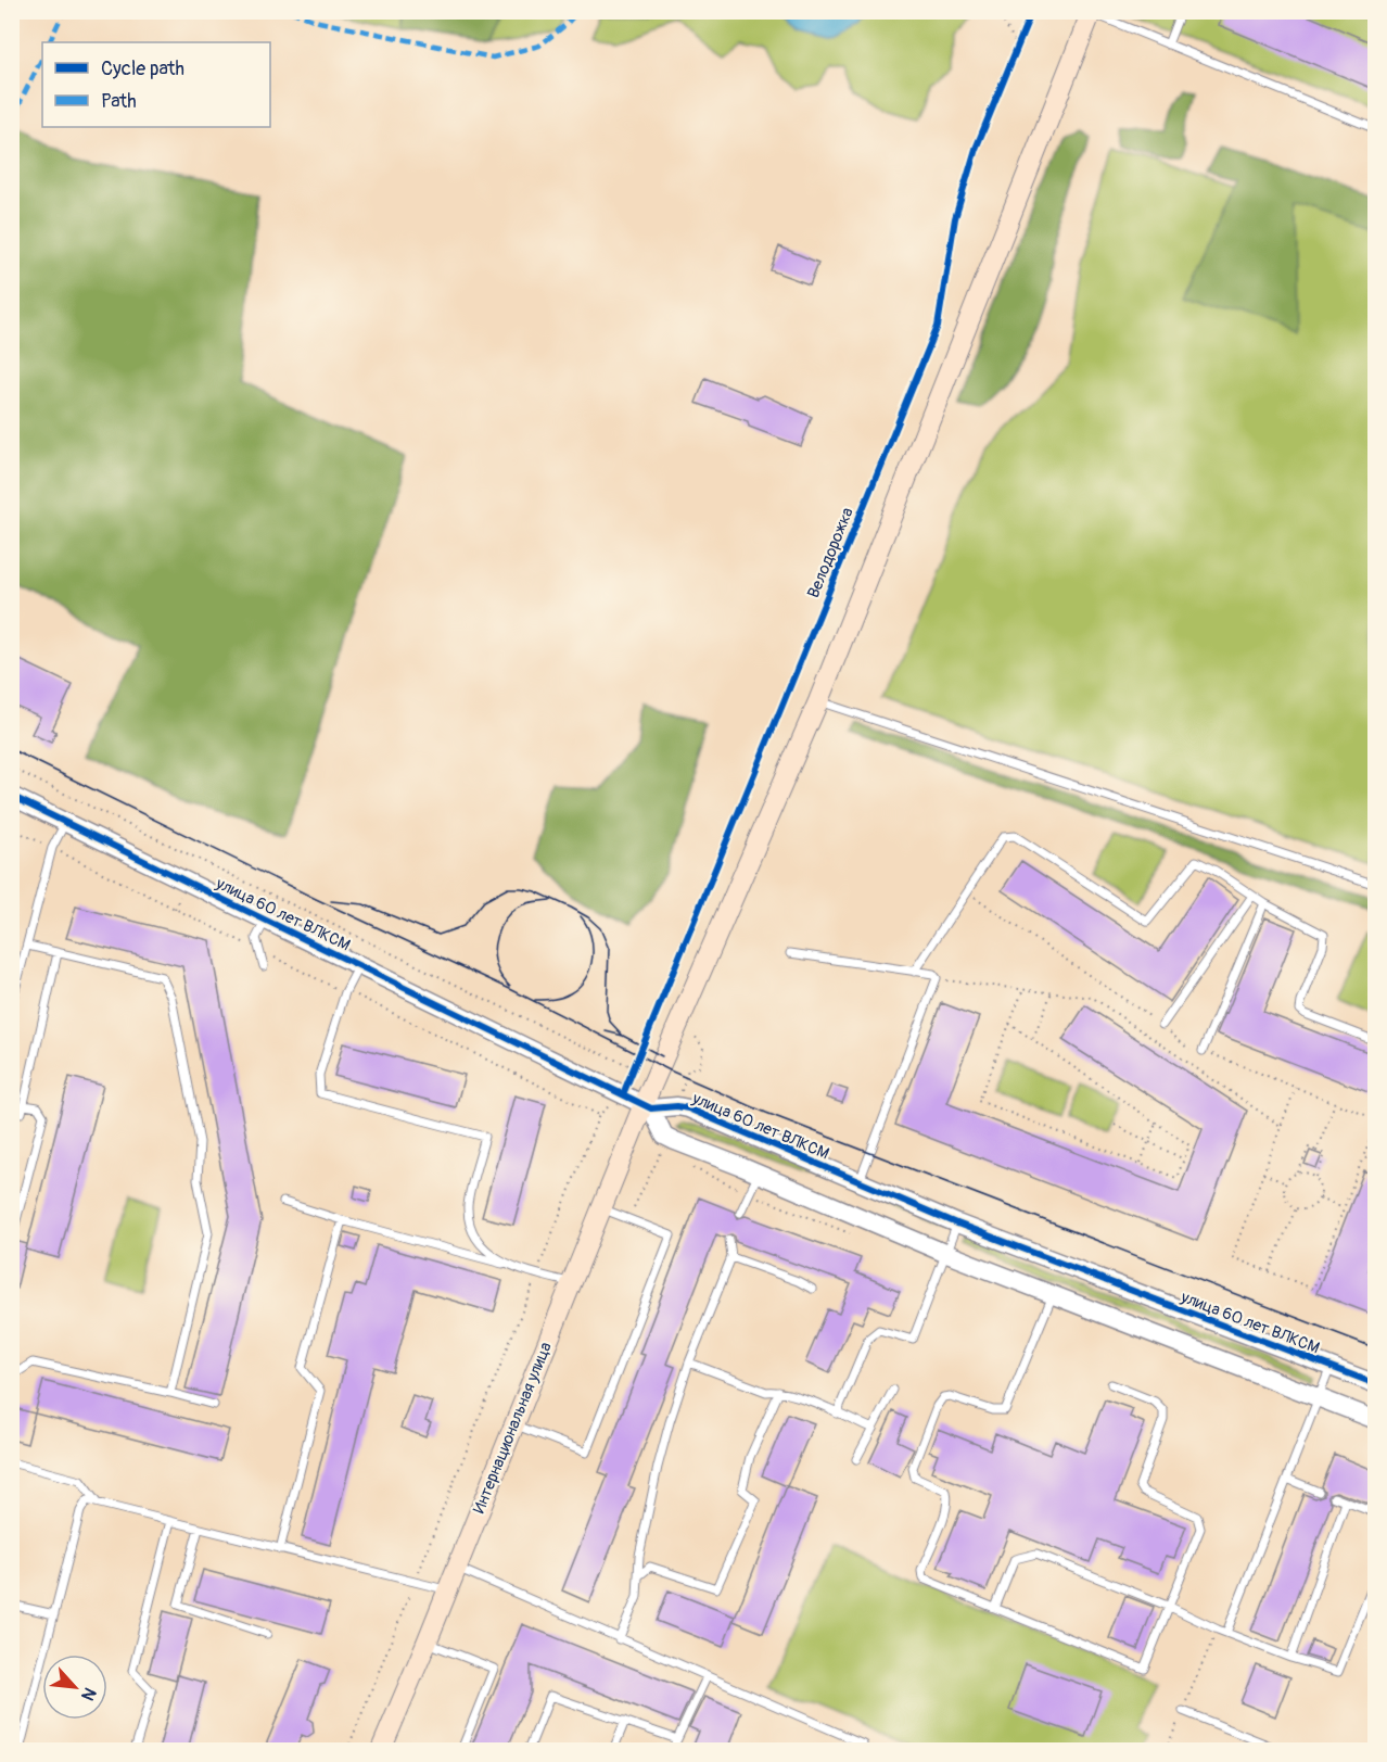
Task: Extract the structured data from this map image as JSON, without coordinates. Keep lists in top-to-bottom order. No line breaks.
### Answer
{"streets":{"main road":["Интернациональная улица"],"street":["улица 60 лет ВЛКСМ"],"cycle path":["Велодорожка"]},"crossings":[["улица 60 лет ВЛКСМ","Интернациональная улица"]],"legend":["Cycle path","Path"],"north":"bottom right"}
